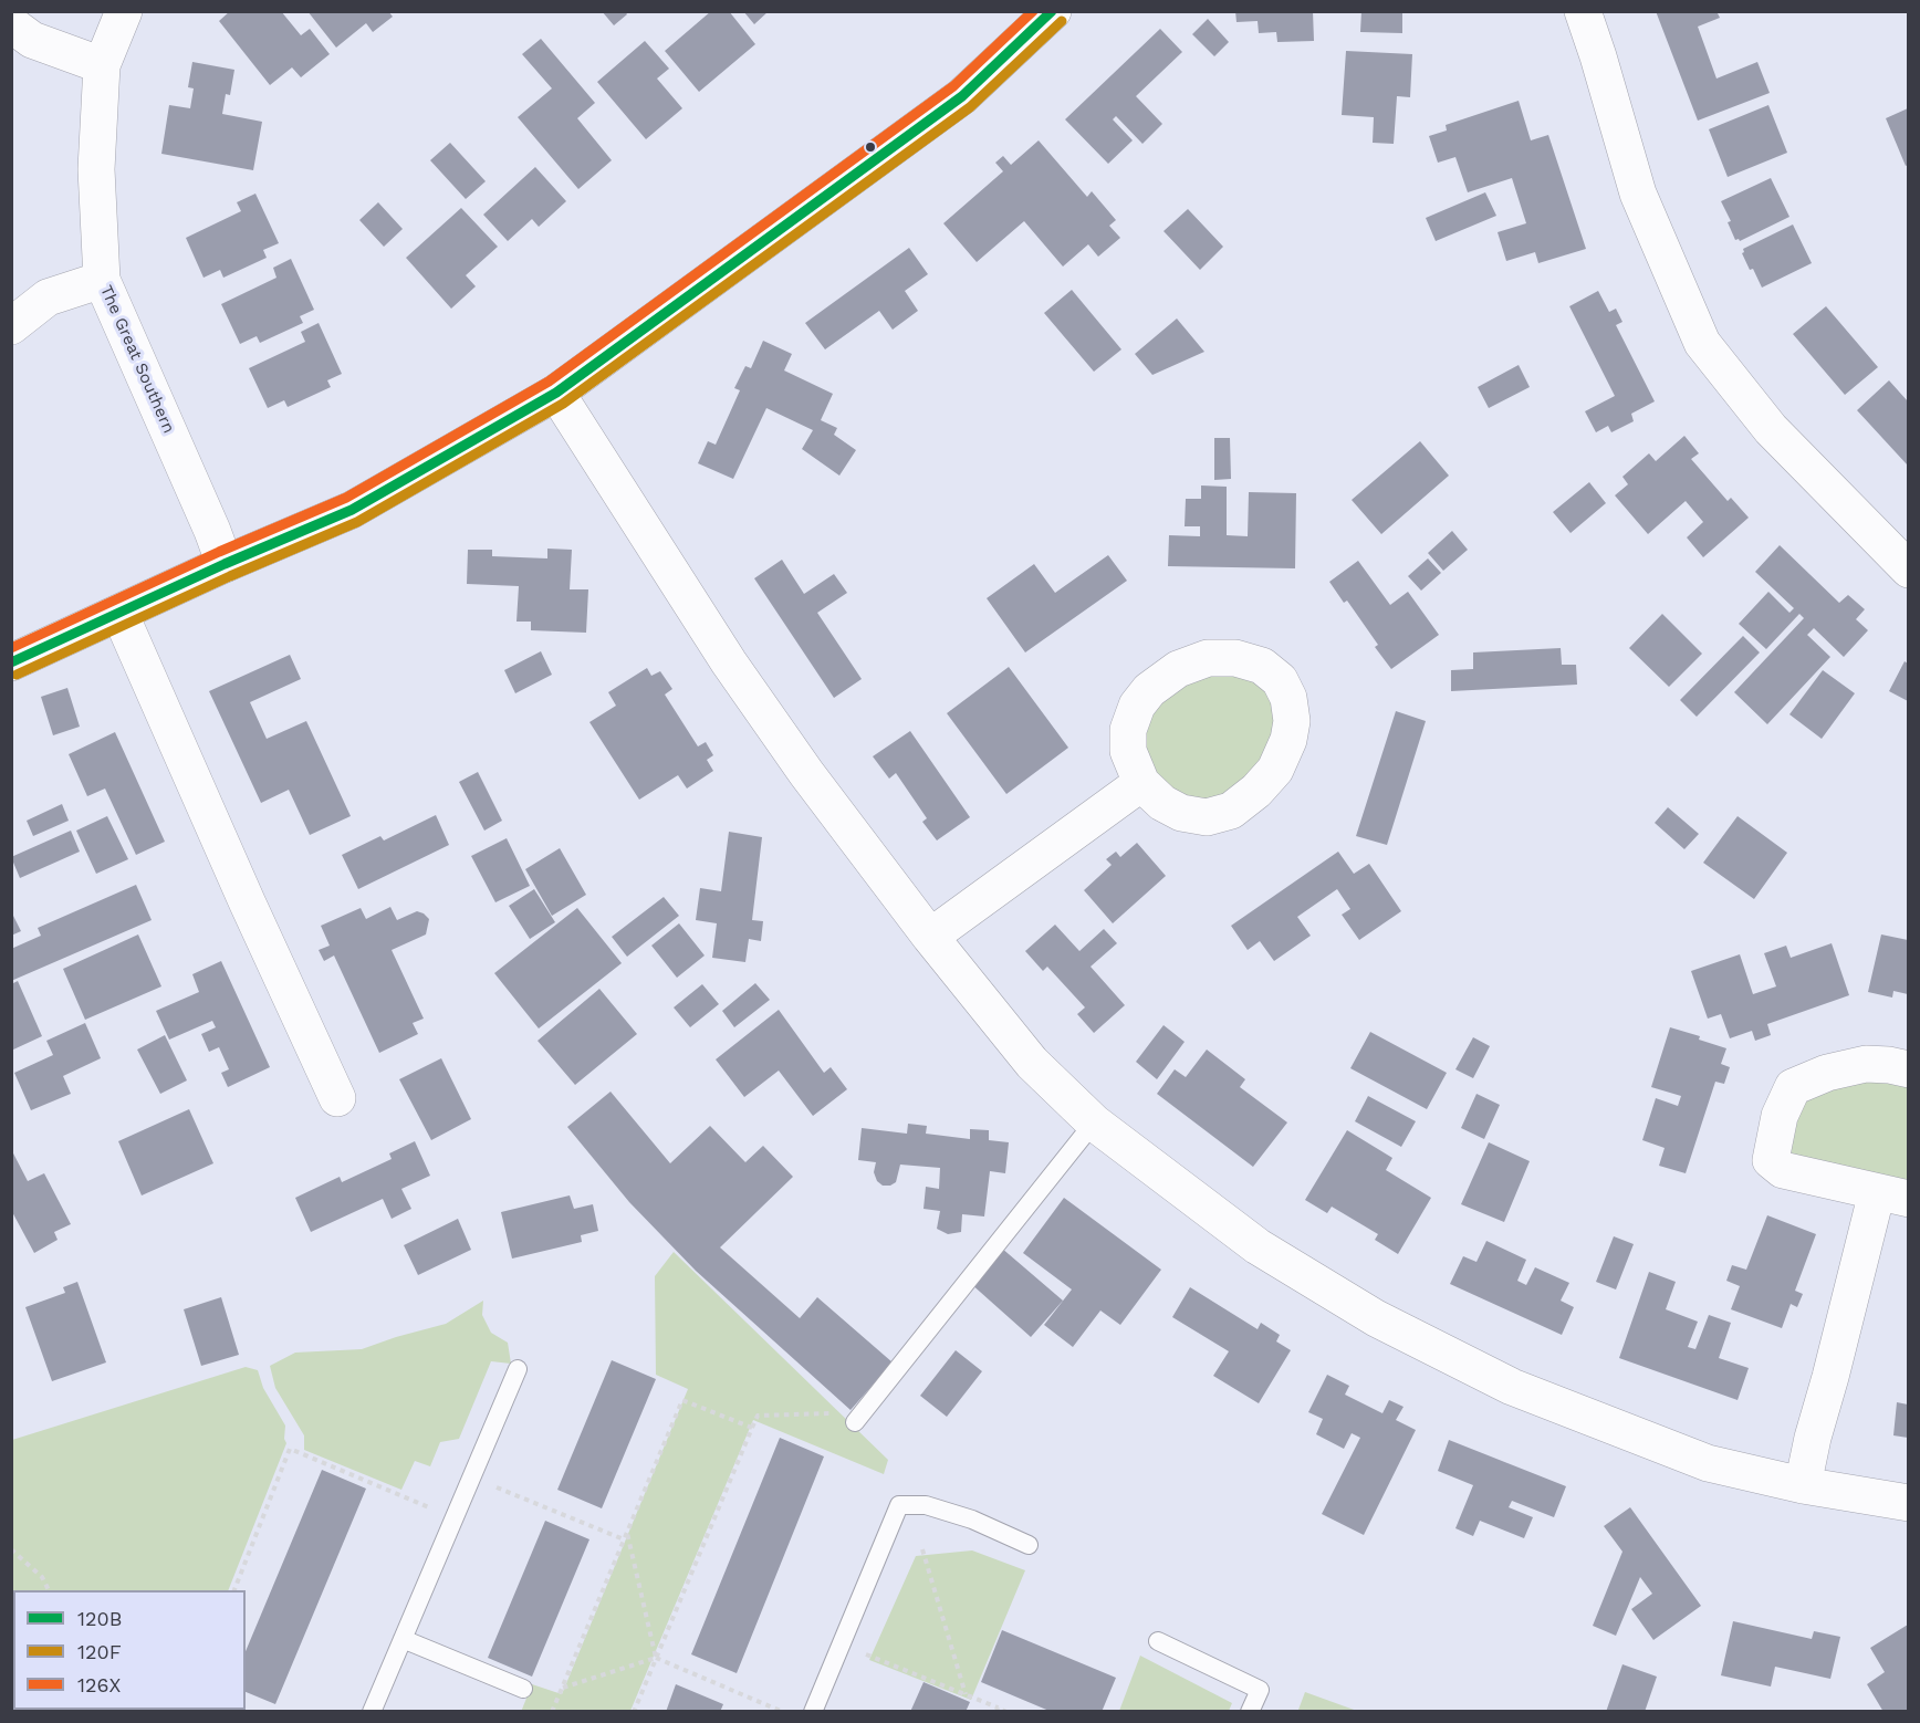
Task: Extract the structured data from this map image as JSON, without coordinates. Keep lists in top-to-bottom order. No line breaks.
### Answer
{"streets":{"street":["The Great Southern"]},"lines":["transit line 120B","transit line 126X","transit line 120F"],"legend":["120B","120F","126X"]}
